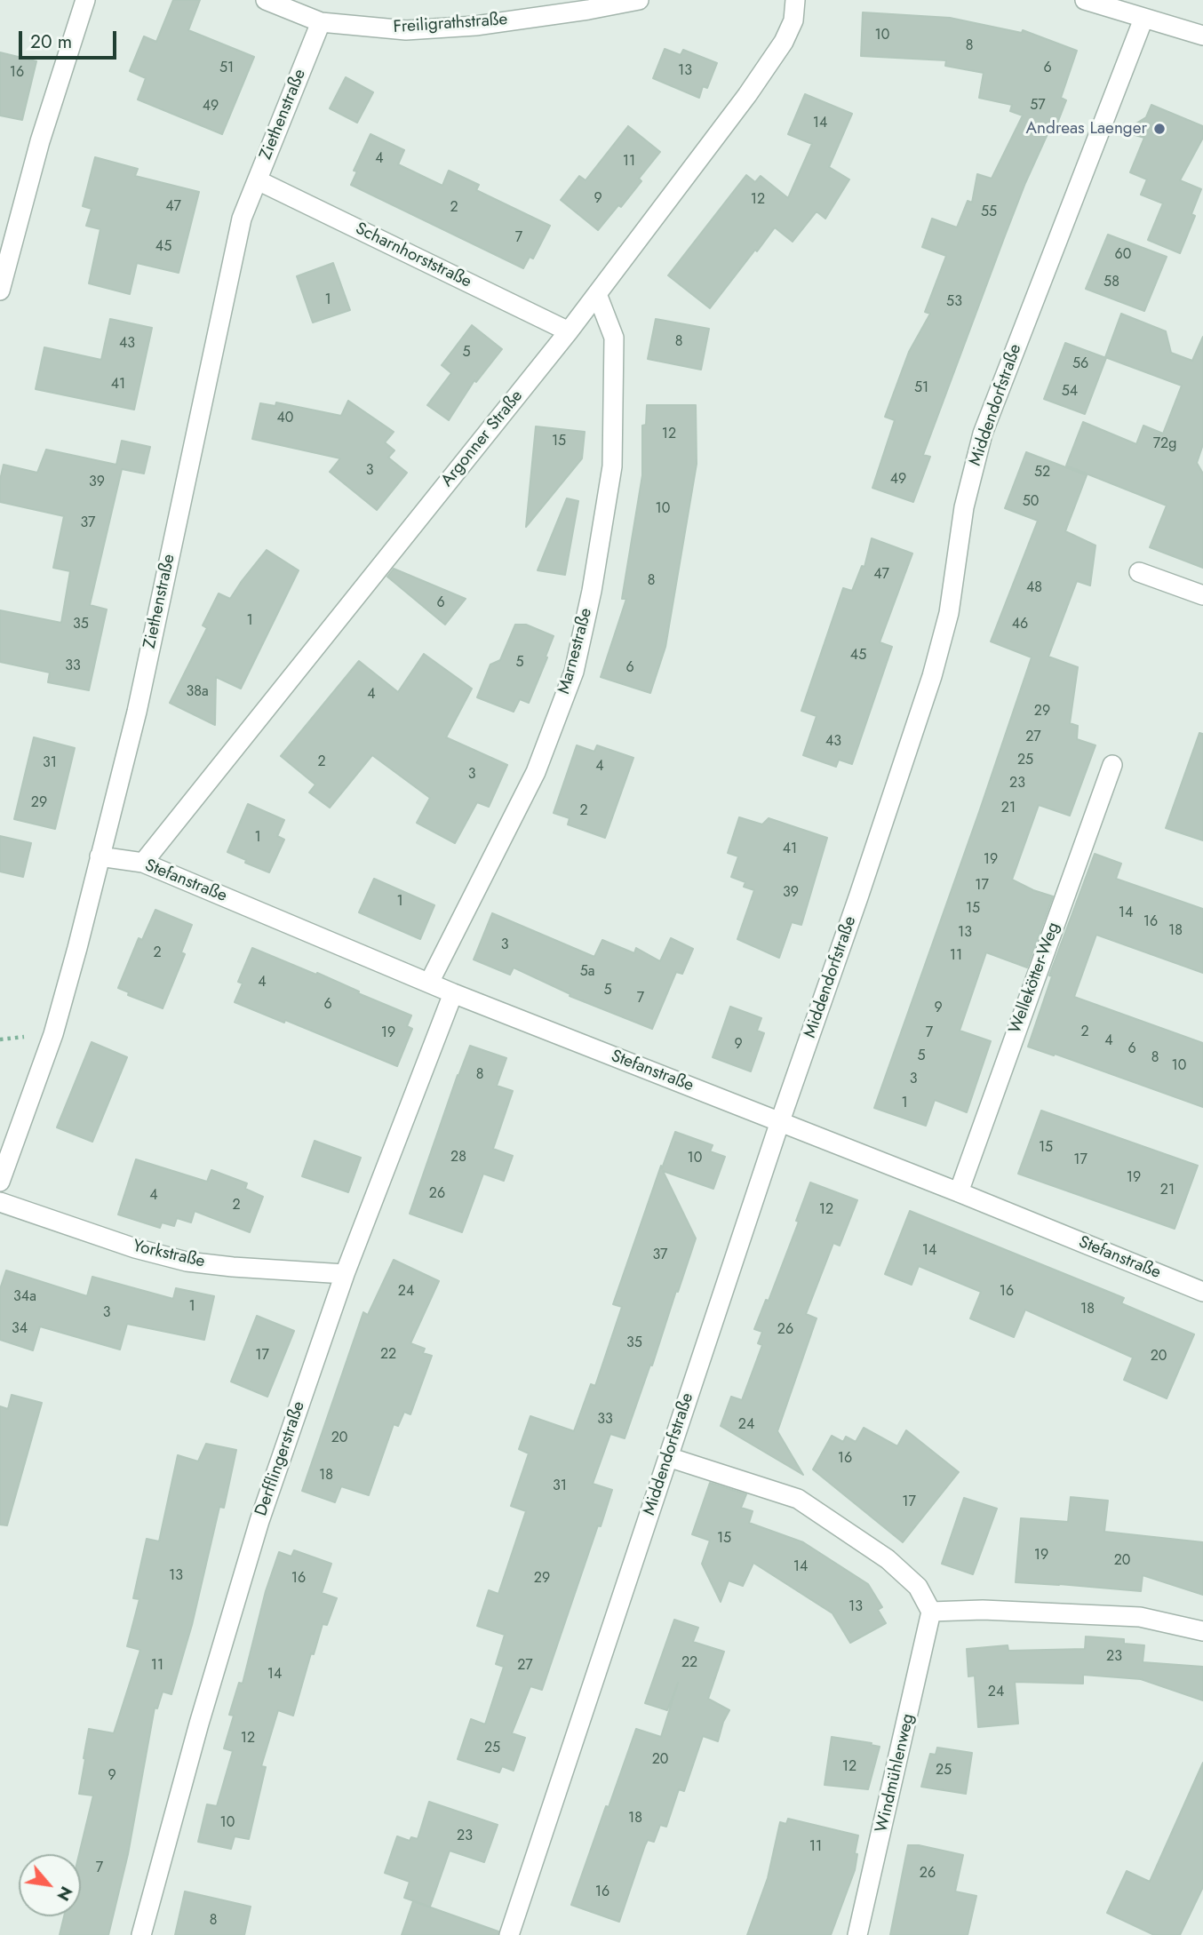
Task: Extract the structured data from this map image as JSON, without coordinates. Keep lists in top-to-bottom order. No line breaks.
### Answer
{"streets":{"street":["Freiligrathstraße","Ziethenstraße","Scharnhorststraße","Middendorfstraße","Argonner Straße","Marnestraße","Stefanstraße","Wellekötter-Weg","Yorkstraße","Derfflingerstraße","Windmühlenweg"]},"crossings":[["Freiligrathstraße","Ziethenstraße"],["Ziethenstraße","Scharnhorststraße"],["Ziethenstraße","Stefanstraße"],["Scharnhorststraße","Argonner Straße"],["Middendorfstraße","Stefanstraße"],["Argonner Straße","Marnestraße"],["Argonner Straße","Stefanstraße"],["Marnestraße","Stefanstraße"],["Stefanstraße","Wellekötter-Weg"],["Stefanstraße","Derfflingerstraße"],["Yorkstraße","Derfflingerstraße"]],"places":["Andreas Laenger"],"house_numbers":["10","8","51","6","13","16","57","49","14","4","11","9","12","47","2","55","7","45","60","58","1","53","8","43","5","56","41","51","54","40","12","15","72g","3","52","49","39","50","10","37","47","8","48","6","1","35","46","45","5","33","6","38a","4","29","27","43","25","2","31","4","3","23","29","21","2","1","41","19","17","39","1","15","14","16","18","13","3","2","11","5a","4","5","7","6","9","2","19","7","4","9","6","5","8","10","8","3","1","15","28","10","17","19","21","26","4","2","12","14","37","24","16","34a","1","18","3","34","26","35","22","17","20","33","24","20","16","18","31","17","15","19","20","14","13","16","29","13","23","22","11","27","14","24","12","25","20","12","25","9","18","10","23","11","7","26","16","8"],"scale_bar":"20 m","north":"bottom right"}
